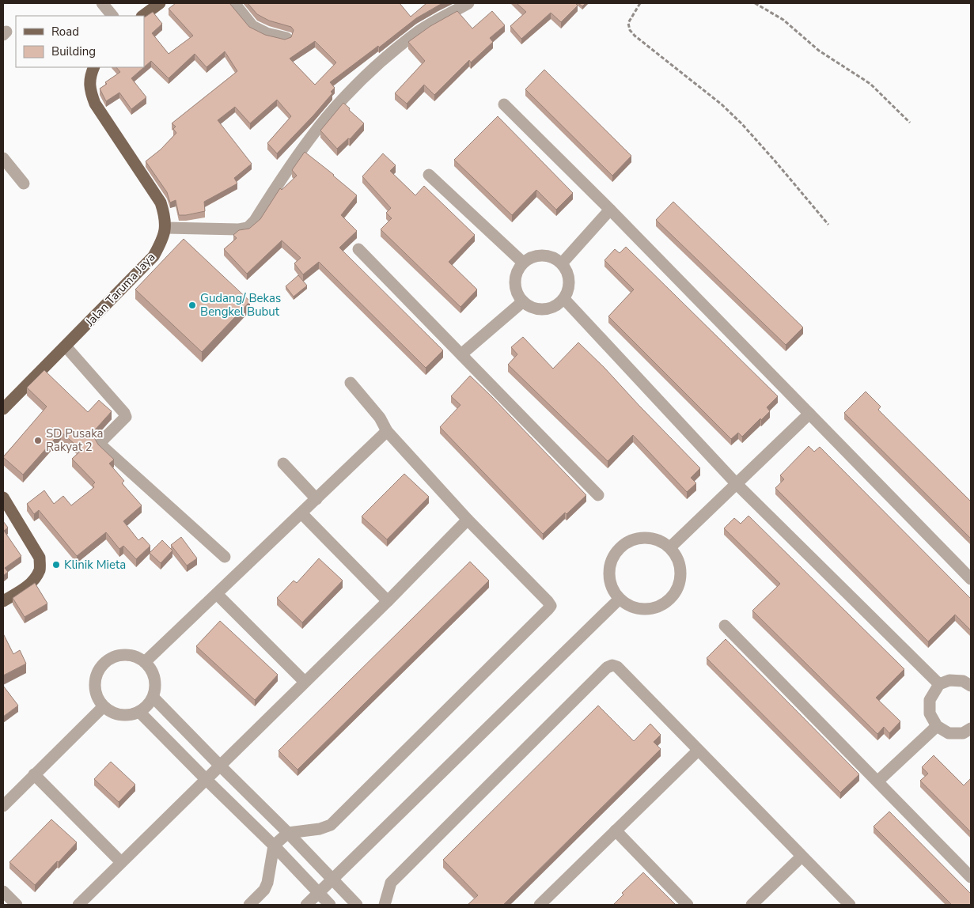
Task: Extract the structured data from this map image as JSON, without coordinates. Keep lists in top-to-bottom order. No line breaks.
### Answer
{"streets":{"main road":["Jalan Taruma Jaya"]},"places":["Gudang/ Bekas Bengkel Bubut","SD Pusaka Rakyat 2","Klinik Mieta"],"legend":["Road","Building"]}
